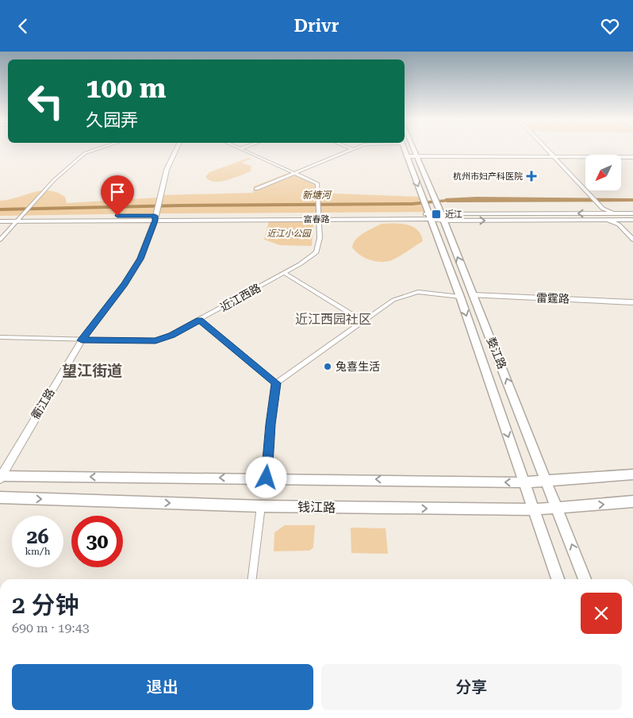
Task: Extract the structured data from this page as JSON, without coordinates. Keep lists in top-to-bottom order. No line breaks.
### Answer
{"streets":{"main road":["婺江路","钱江路"],"street":["富春路","近江西路","雷霆路","衢江路"]},"crossings":[["富春路","近江西路"],["富春路","婺江路"],["富春路","衢江路"],["近江西路","衢江路"],["雷霆路","婺江路"],["婺江路","钱江路"]],"districts":["近江西园社区","望江街道"],"water":["新塘河"],"parks":["近江小公园"],"places":{"health":["杭州市妇产科医院"],"transit":["近江"],"other":["兔喜生活"]},"north":"bottom left","page":{"header":"Drivr","turn":["100 m","久园弄"],"speed":"26 km/h","limit":"30","heading":["2 分钟","690 m · 19:43"],"buttons":["退出","分享"]}}
